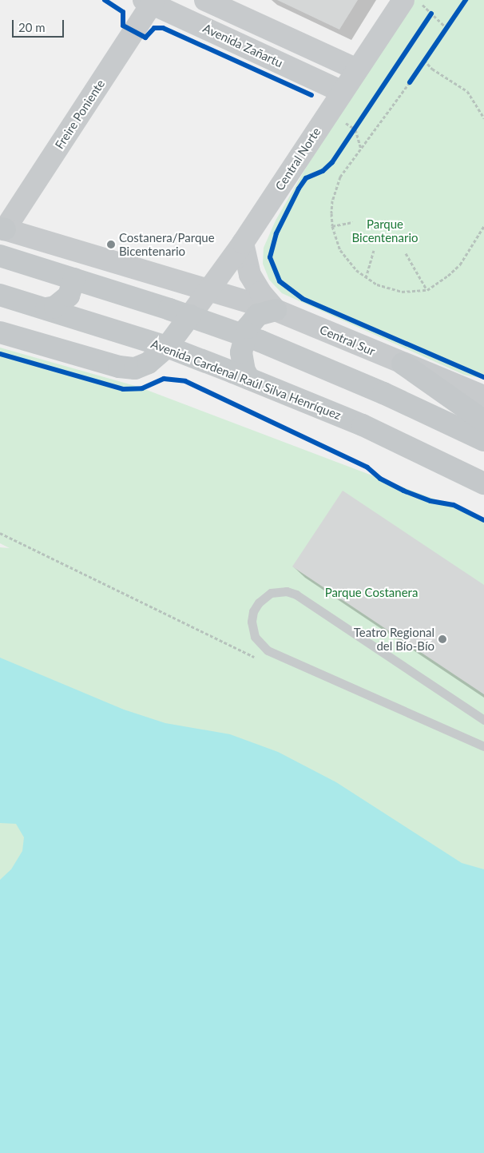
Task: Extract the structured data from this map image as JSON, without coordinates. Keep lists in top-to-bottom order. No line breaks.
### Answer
{"streets":{"main road":["Avenida Cardenal Raúl Silva Henríquez"],"street":["Avenida Zañartu","Freire Poniente","Central Norte","Central Sur"]},"crossings":[["Avenida Zañartu","Freire Poniente"],["Avenida Zañartu","Central Norte"],["Freire Poniente","Central Sur"],["Central Norte","Central Sur"]],"parks":["Parque Bicentenario","Parque Costanera"],"places":["Costanera/Parque Bicentenario","Teatro Regional del Bío-Bío"],"scale_bar":"20 m"}
